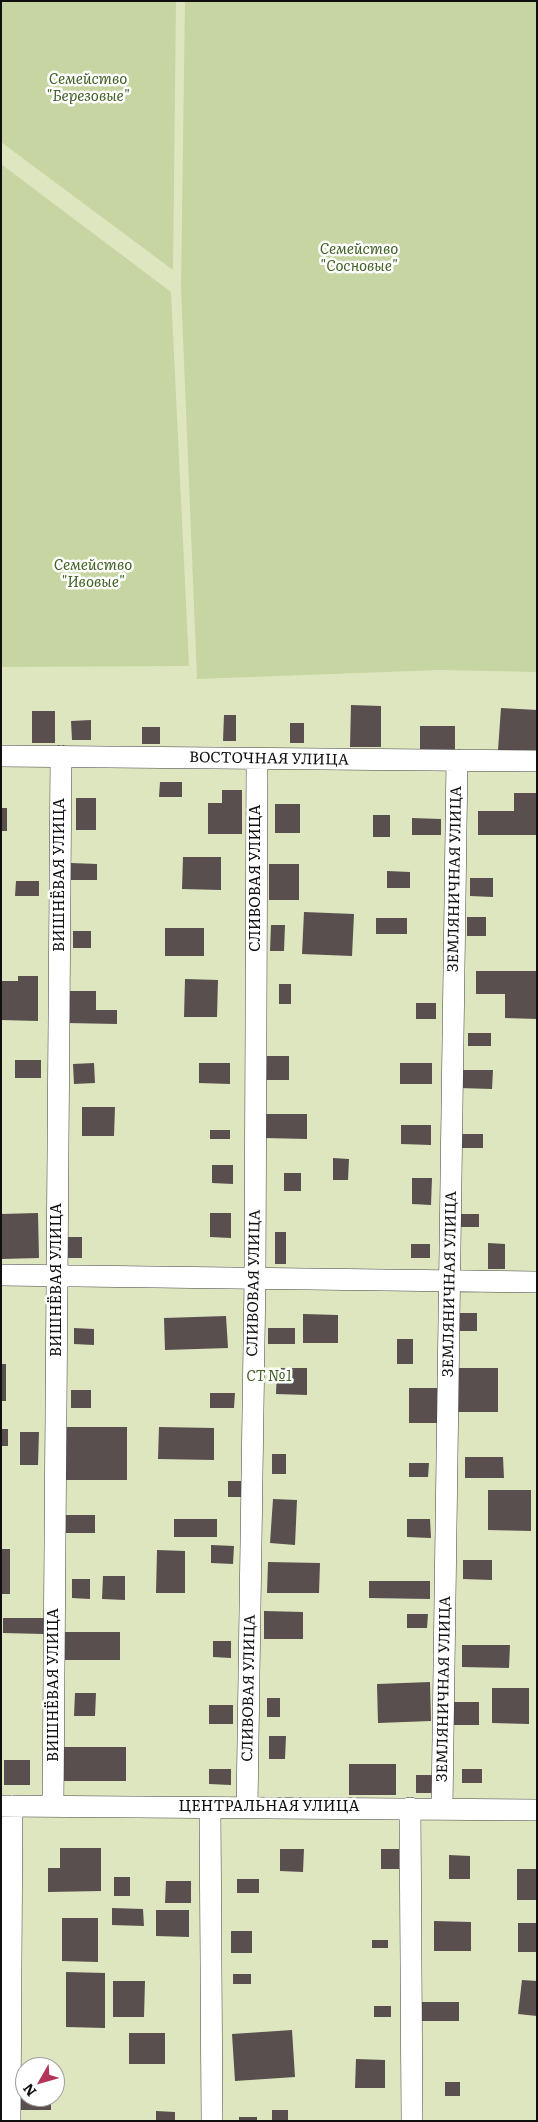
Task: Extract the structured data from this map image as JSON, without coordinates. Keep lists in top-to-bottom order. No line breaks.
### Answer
{"streets":{"street":["ВОСТОЧНАЯ УЛИЦА","ВИШНЁВАЯ УЛИЦА","СЛИВОВАЯ УЛИЦА","ЗЕМЛЯНИЧНАЯ УЛИЦА","ЦЕНТРАЛЬНАЯ УЛИЦА"]},"crossings":[["ВОСТОЧНАЯ УЛИЦА","ВИШНЁВАЯ УЛИЦА"],["ВОСТОЧНАЯ УЛИЦА","СЛИВОВАЯ УЛИЦА"],["ВОСТОЧНАЯ УЛИЦА","ЗЕМЛЯНИЧНАЯ УЛИЦА"],["ВИШНЁВАЯ УЛИЦА","ЦЕНТРАЛЬНАЯ УЛИЦА"],["СЛИВОВАЯ УЛИЦА","ЦЕНТРАЛЬНАЯ УЛИЦА"],["ЗЕМЛЯНИЧНАЯ УЛИЦА","ЦЕНТРАЛЬНАЯ УЛИЦА"]],"parks":["Семейство \"Березовые\"","Семейство \"Сосновые\"","Семейство \"Ивовые\"","СТ №1"],"north":"bottom left"}
